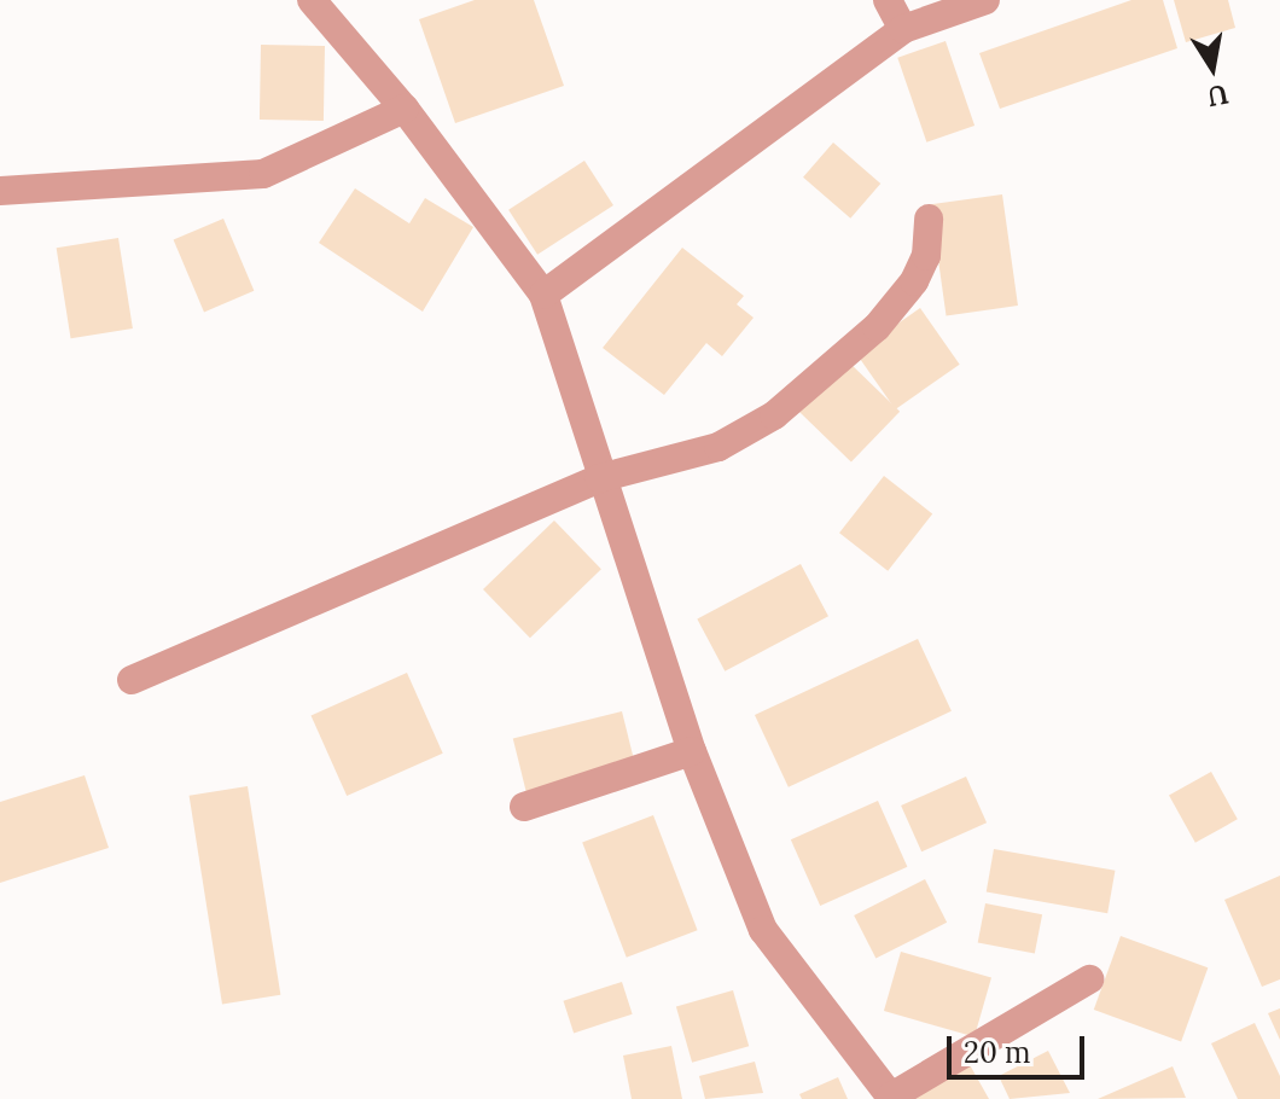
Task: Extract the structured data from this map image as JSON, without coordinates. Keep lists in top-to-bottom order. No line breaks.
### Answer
{"scale_bar":"20 m","north":"bottom"}
